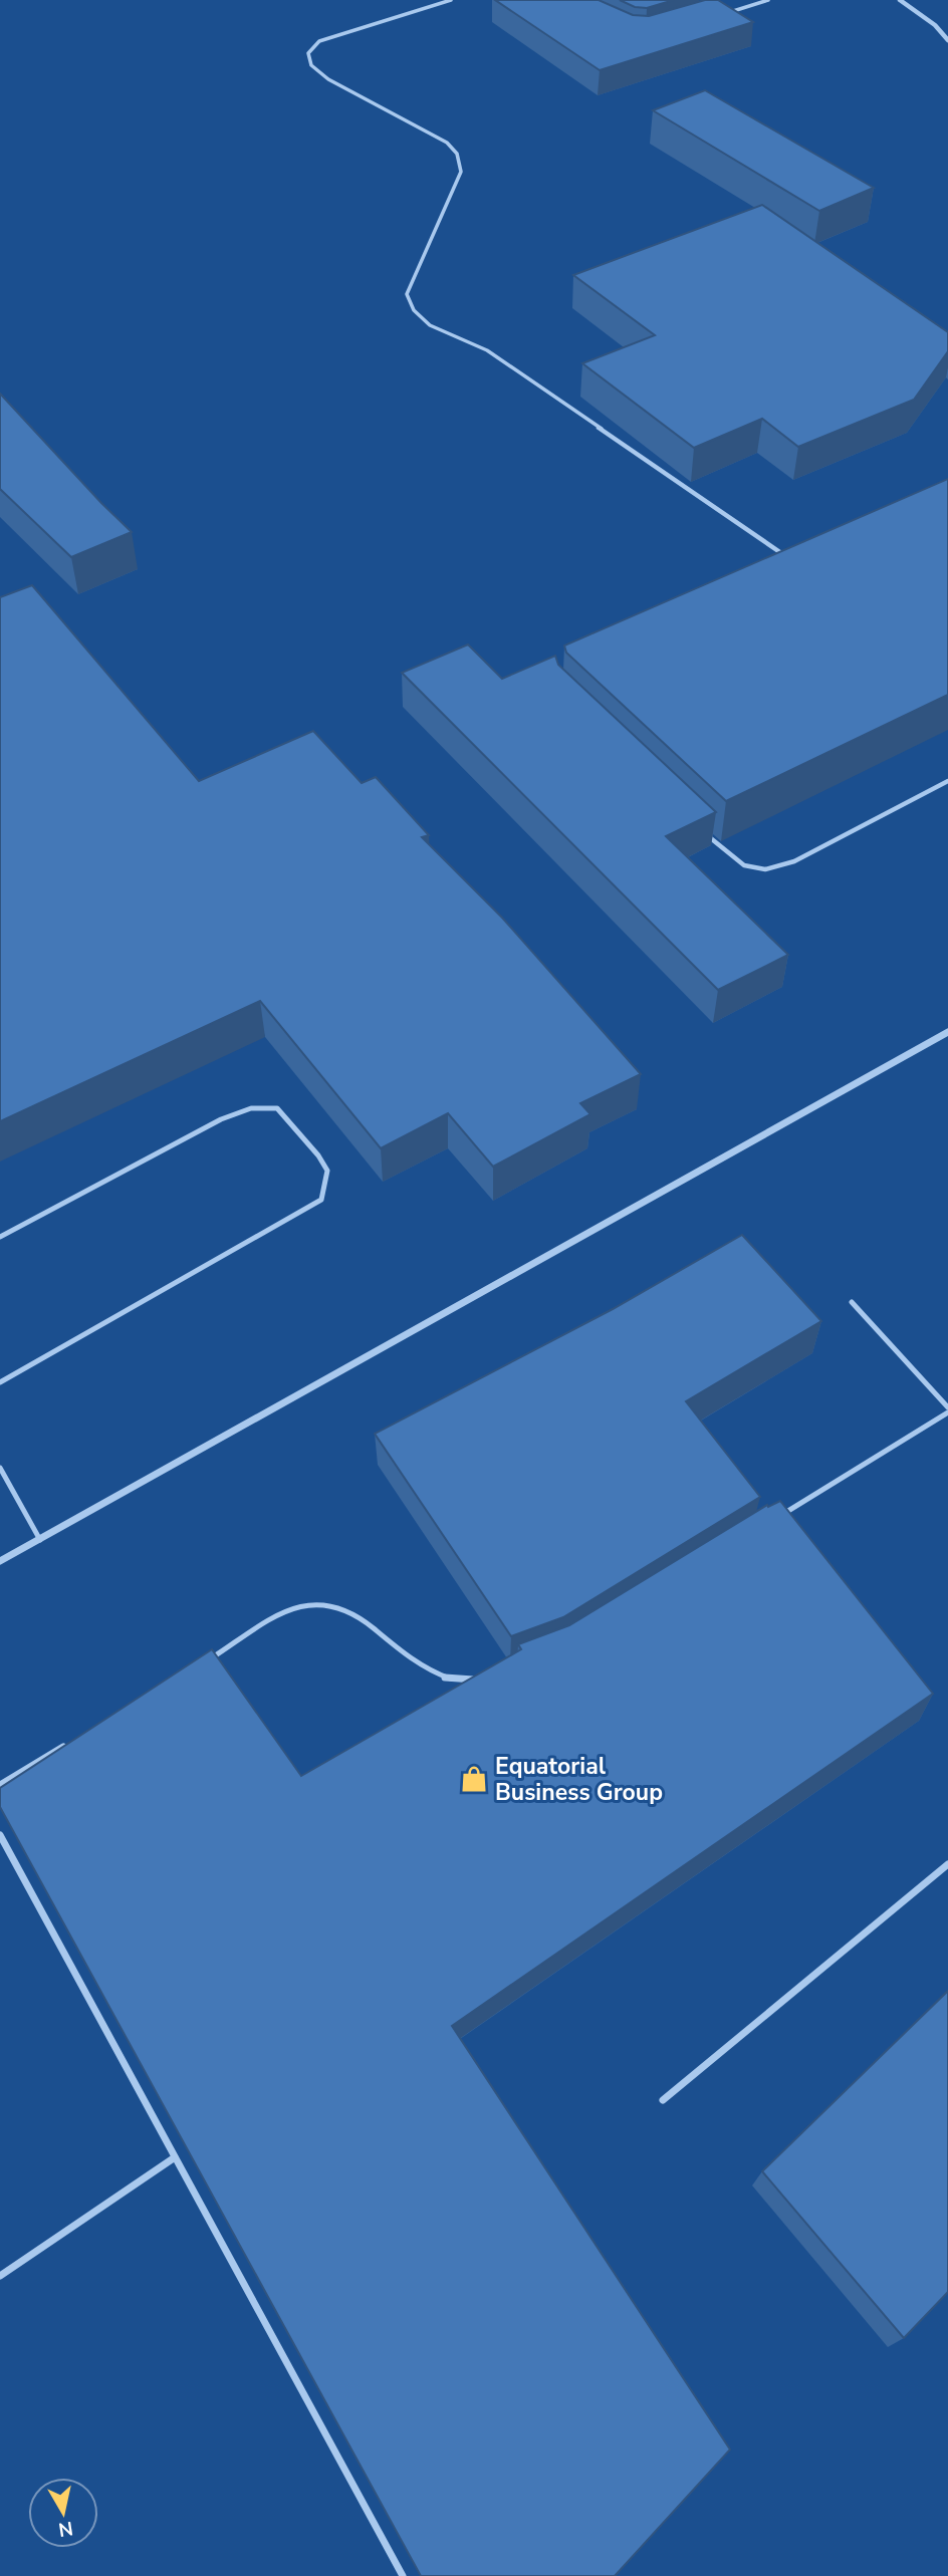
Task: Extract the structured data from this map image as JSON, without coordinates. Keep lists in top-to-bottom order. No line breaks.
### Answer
{"places":{"shop":["Equatorial Business Group"]},"north":"bottom"}
